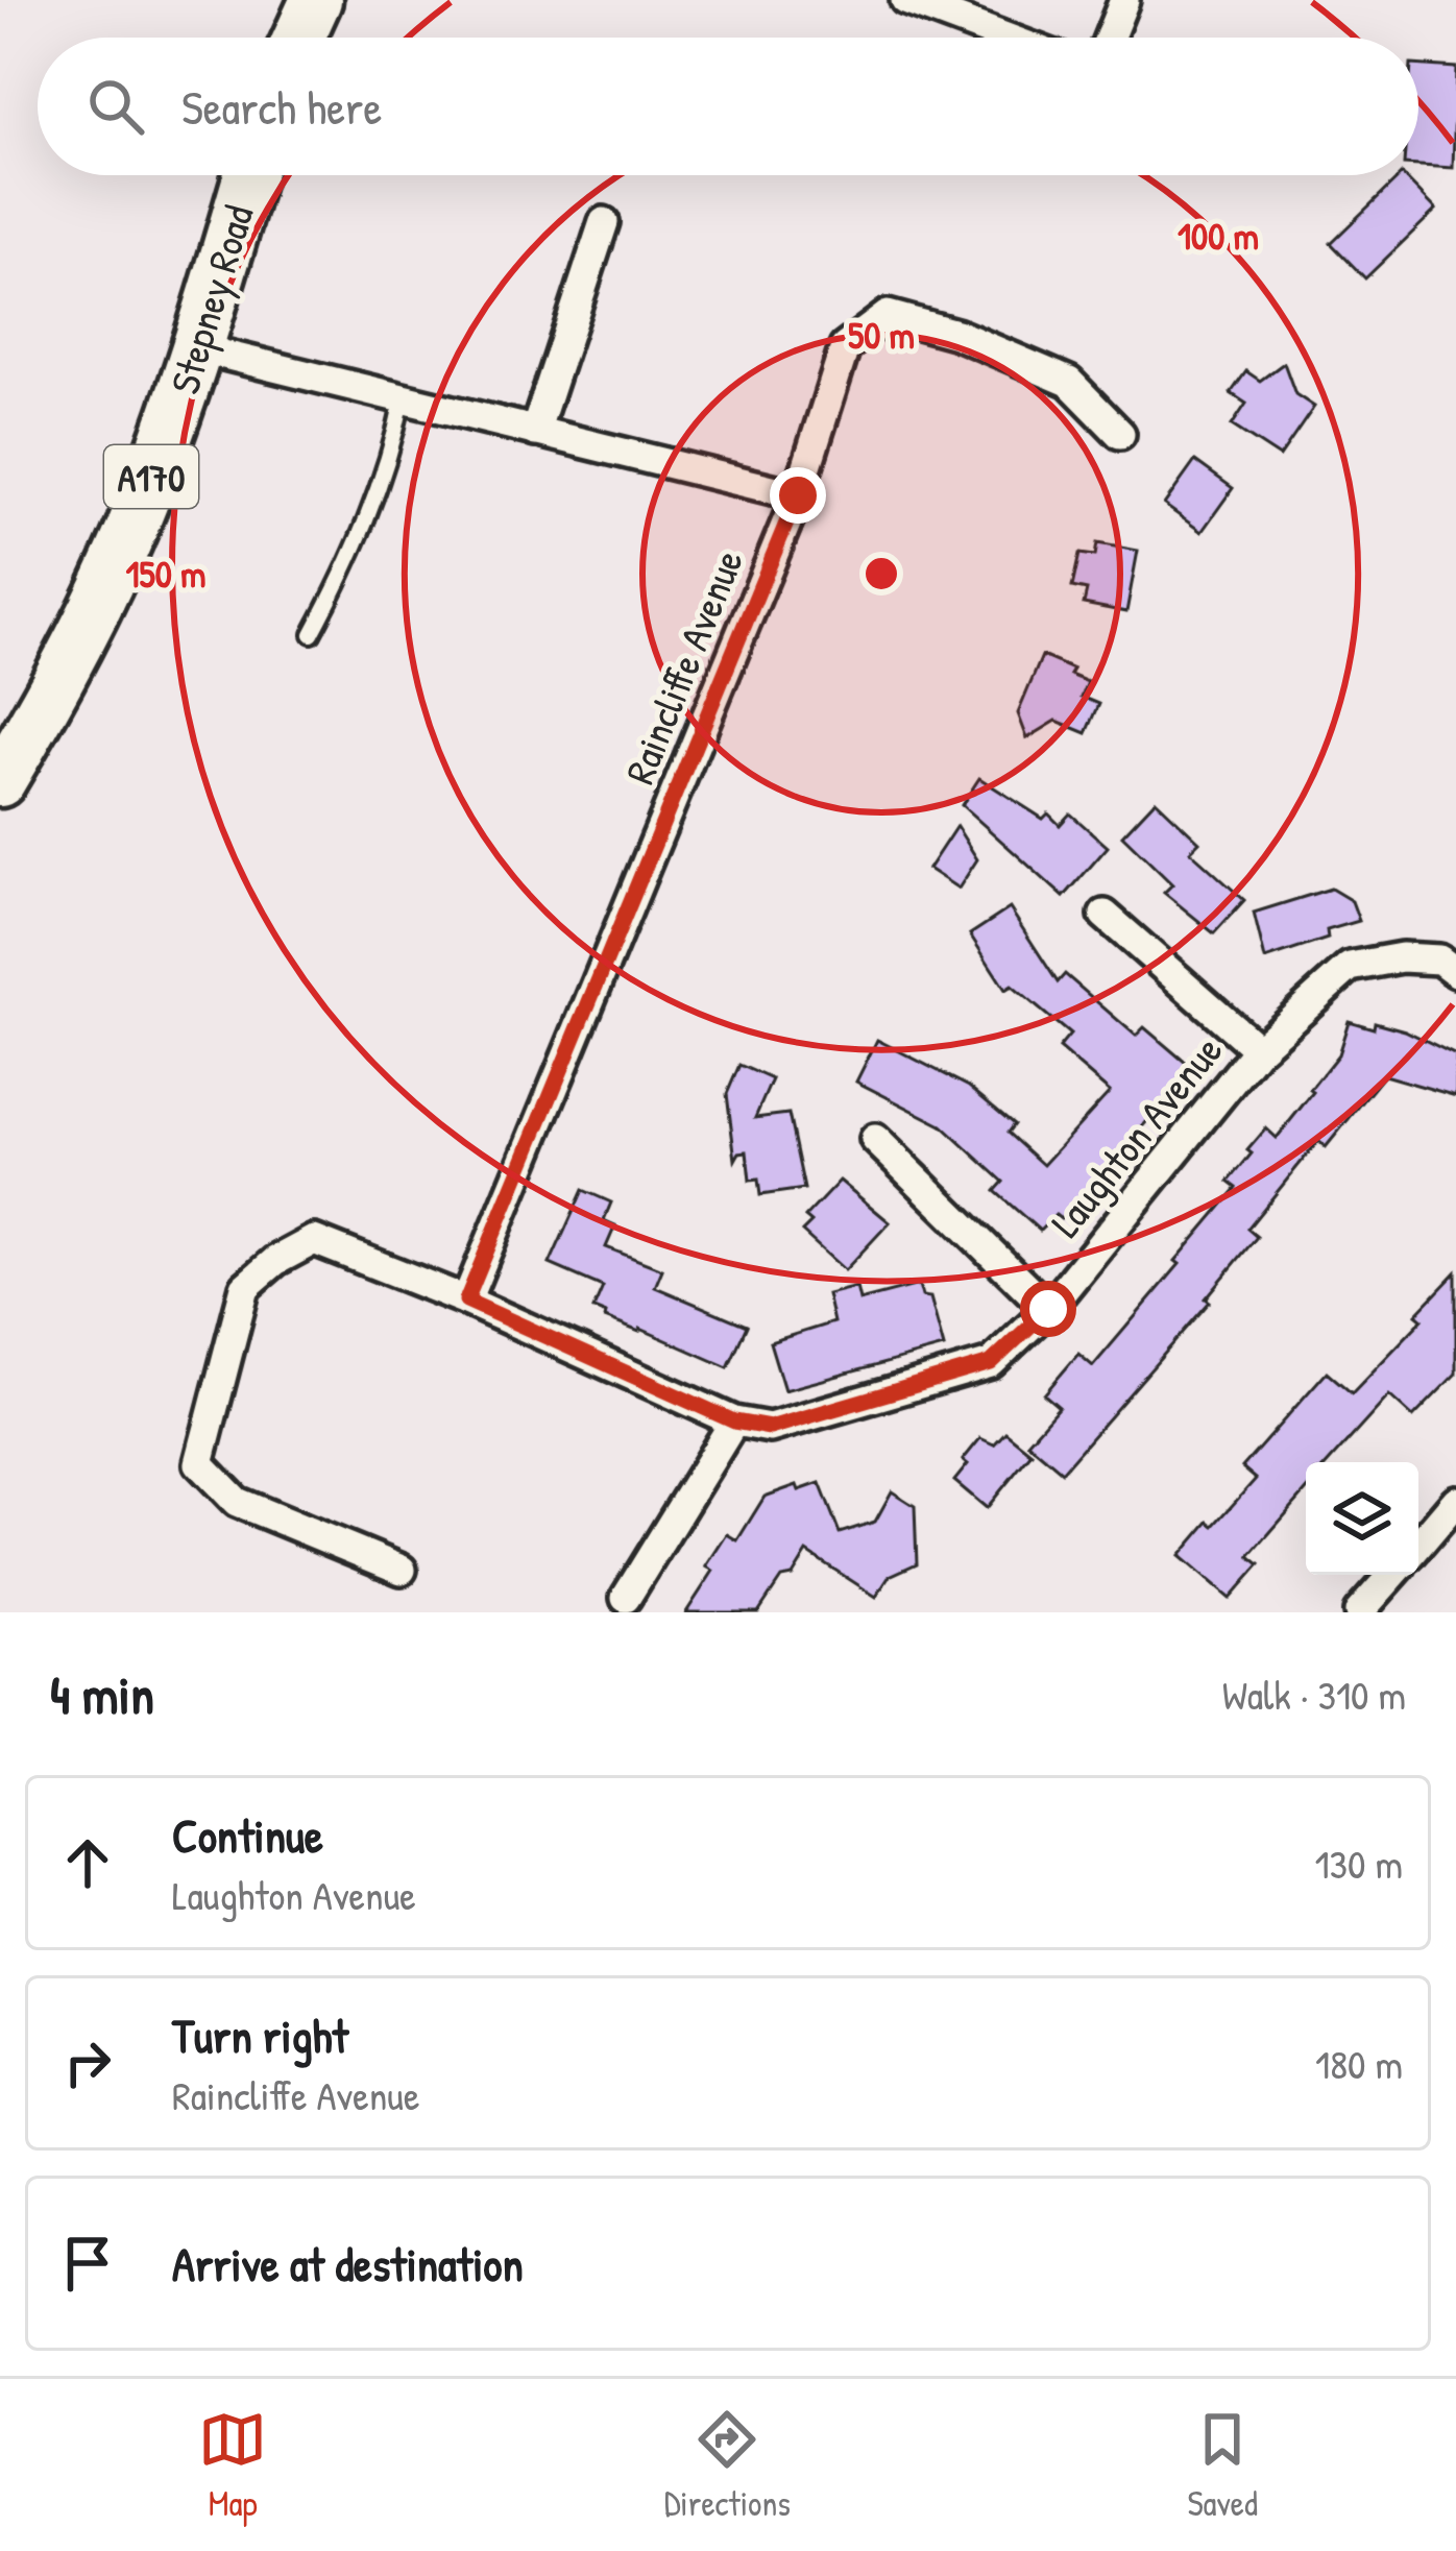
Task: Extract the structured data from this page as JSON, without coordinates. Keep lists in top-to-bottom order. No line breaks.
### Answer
{"streets":{"highway":["Stepney Road","A170"],"street":["Raincliffe Avenue","Laughton Avenue"]},"crossings":[["Raincliffe Avenue","Laughton Avenue"]],"page":{"search":"Search here","heading":["4 min","Walk · 310 m"],"list":[["Continue","Laughton Avenue","130 m"],["Turn right","Raincliffe Avenue","180 m"],"Arrive at destination"],"nav":["Map","Directions","Saved"]},"rings":["100 m","50 m","150 m"]}
